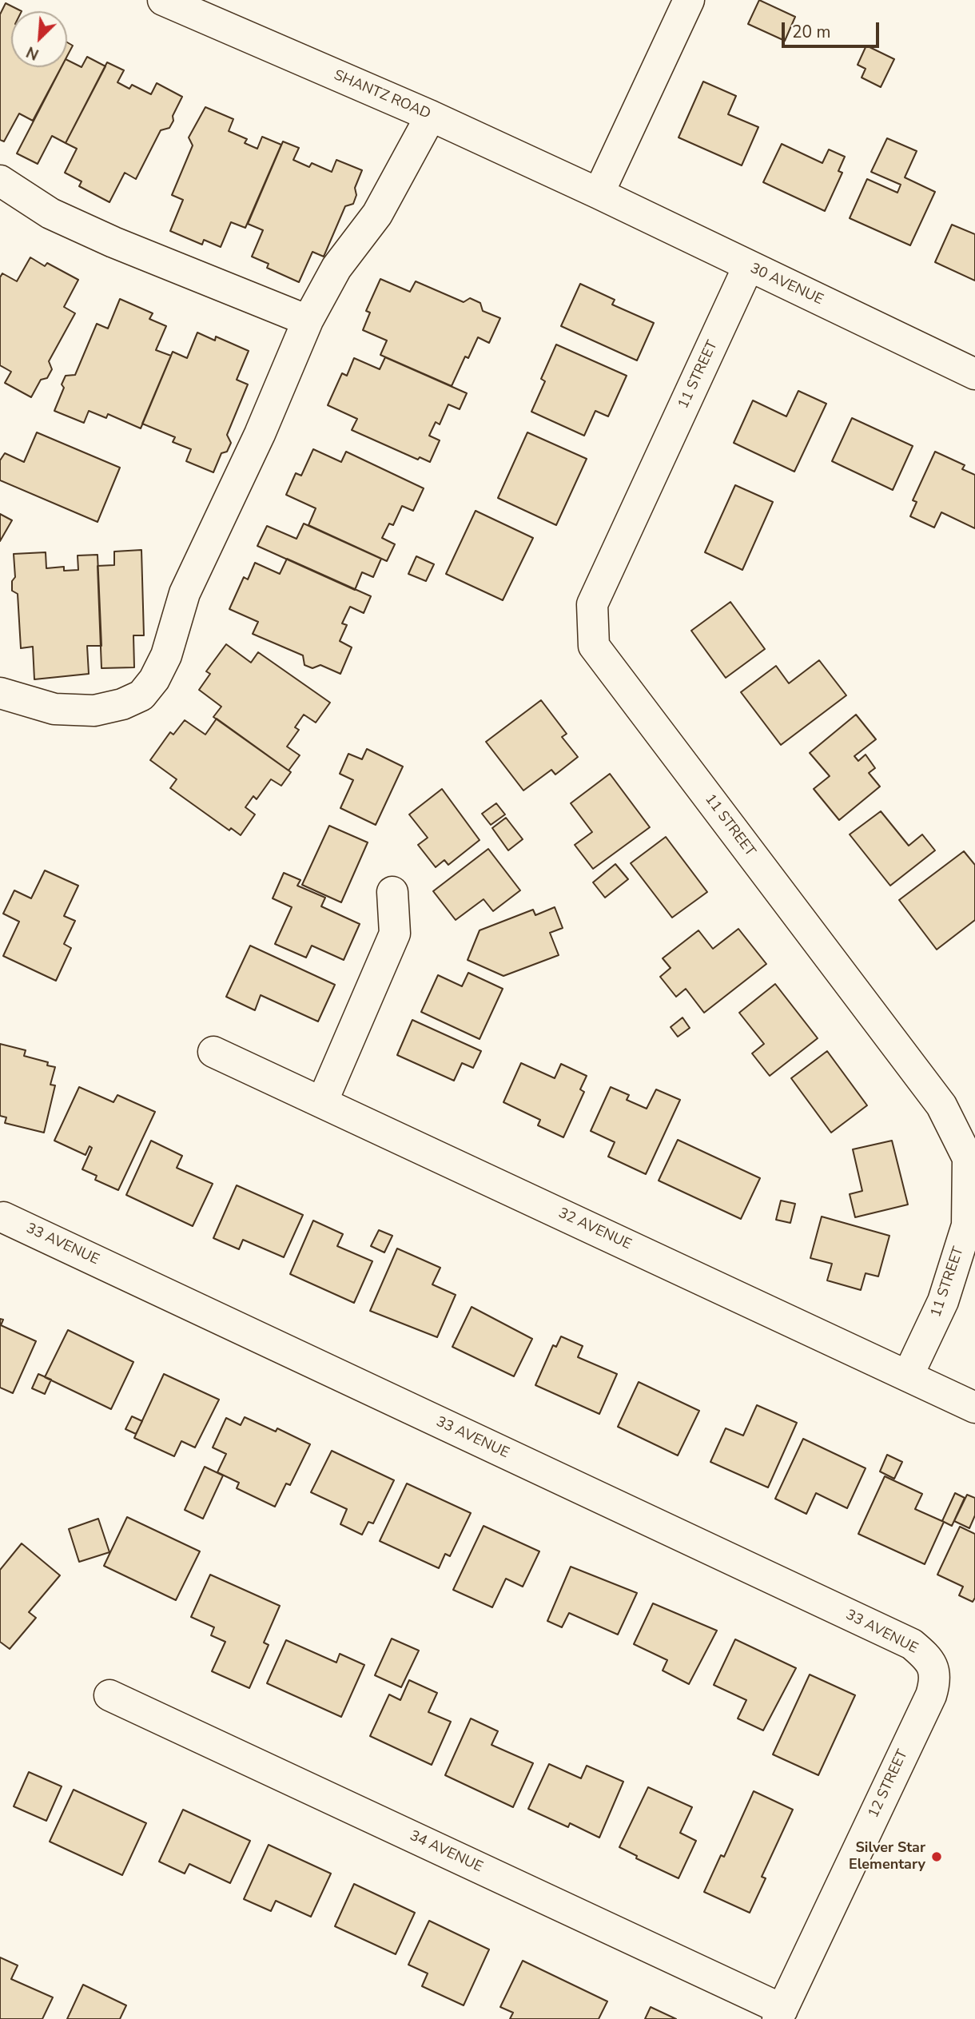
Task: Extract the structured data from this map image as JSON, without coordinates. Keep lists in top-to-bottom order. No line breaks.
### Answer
{"streets":{"street":["SHANTZ ROAD","30 AVENUE","11 STREET","32 AVENUE","33 AVENUE","12 STREET","34 AVENUE"]},"crossings":[["SHANTZ ROAD","30 AVENUE"],["30 AVENUE","11 STREET"],["11 STREET","32 AVENUE"],["33 AVENUE","12 STREET"],["12 STREET","34 AVENUE"]],"places":["Silver Star Elementary"],"scale_bar":"20 m","north":"bottom left"}
